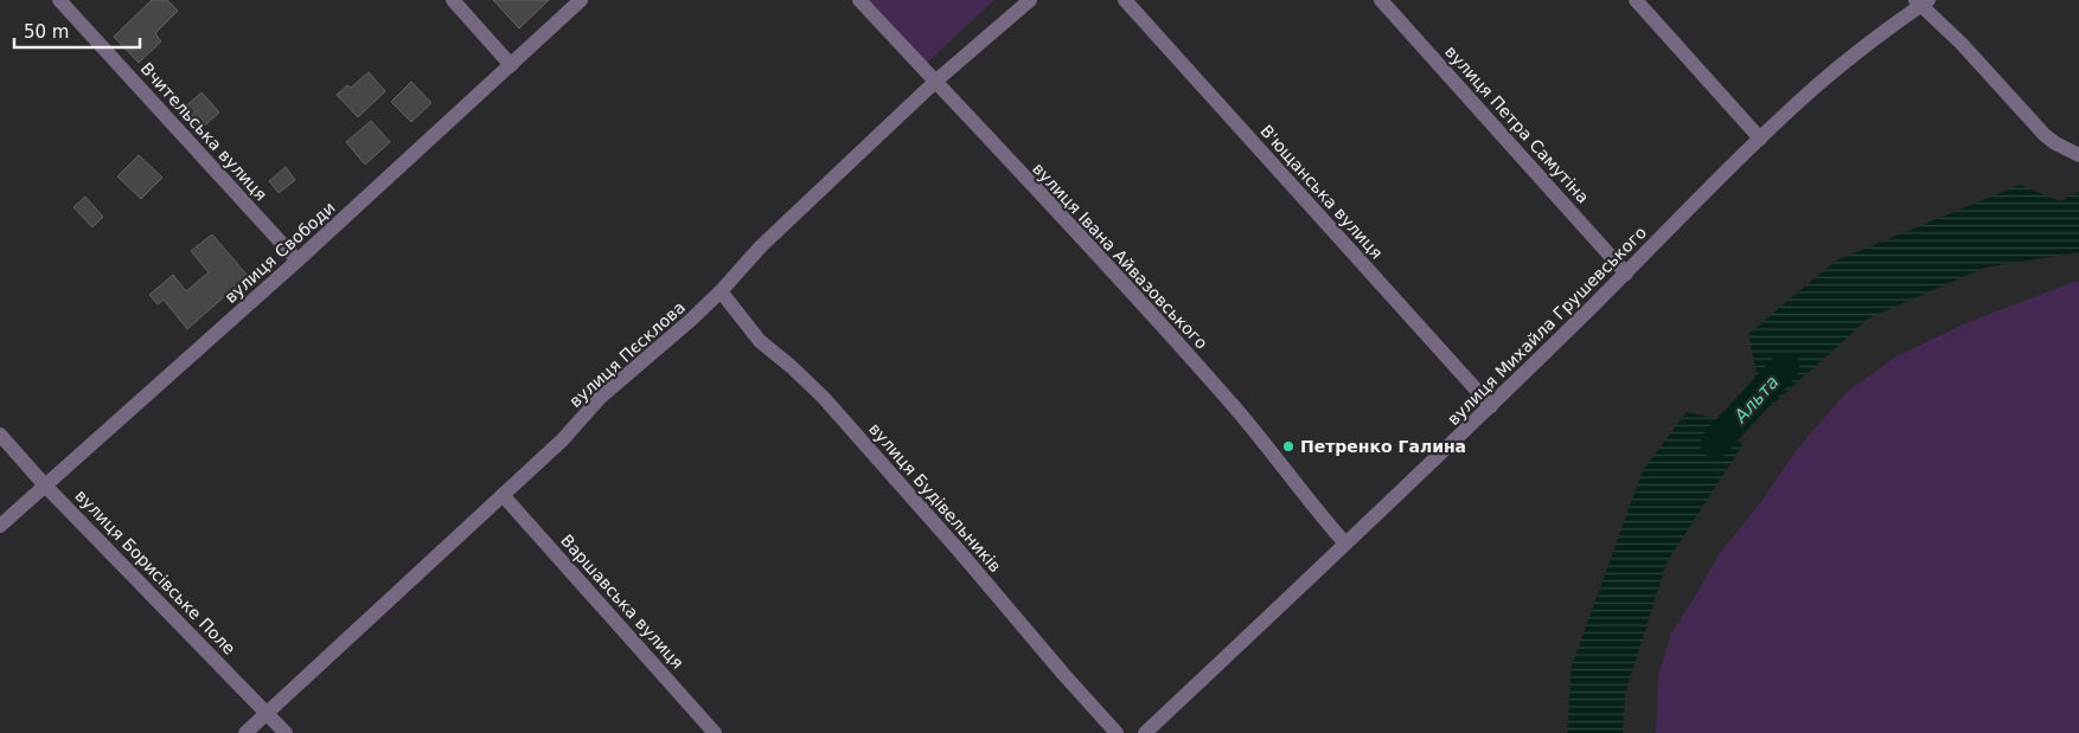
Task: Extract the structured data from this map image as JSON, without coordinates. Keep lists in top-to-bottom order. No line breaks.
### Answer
{"streets":{"street":["вулиця Петра Самутіна","Вчительська вулиця","В'ющанська вулиця","вулиця Свободи","вулиця Івана Айвазовського","вулиця Михайла Грушевського","вулиця Пєсклова","вулиця Будівельників","вулиця Борисівське Поле","Варшавська вулиця"]},"crossings":[["вулиця Петра Самутіна","вулиця Михайла Грушевського"],["Вчительська вулиця","вулиця Свободи"],["В'ющанська вулиця","вулиця Михайла Грушевського"],["вулиця Свободи","вулиця Борисівське Поле"],["вулиця Івана Айвазовського","вулиця Михайла Грушевського"],["вулиця Івана Айвазовського","вулиця Пєсклова"],["вулиця Пєсклова","вулиця Будівельників"],["вулиця Пєсклова","вулиця Борисівське Поле"],["вулиця Пєсклова","Варшавська вулиця"]],"water":["Альта"],"places":["Петренко Галина"],"scale_bar":"50 m"}
